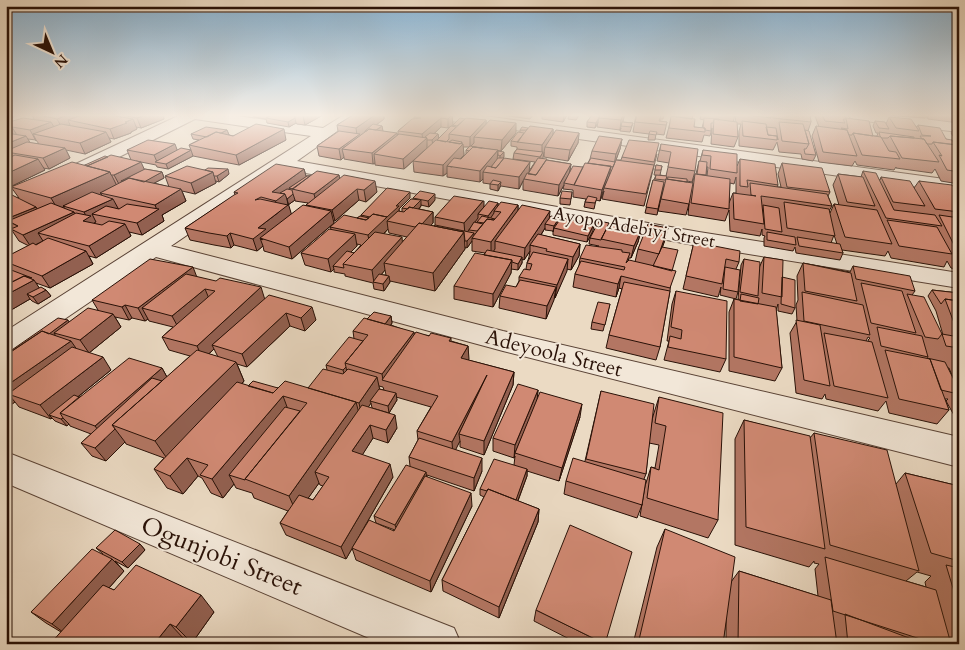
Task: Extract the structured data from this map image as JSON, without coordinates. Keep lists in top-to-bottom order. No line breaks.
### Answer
{"streets":{"street":["Ayopo Adebiyi Street","Adeyoola Street","Ogunjobi Street"]},"north":"bottom right"}
